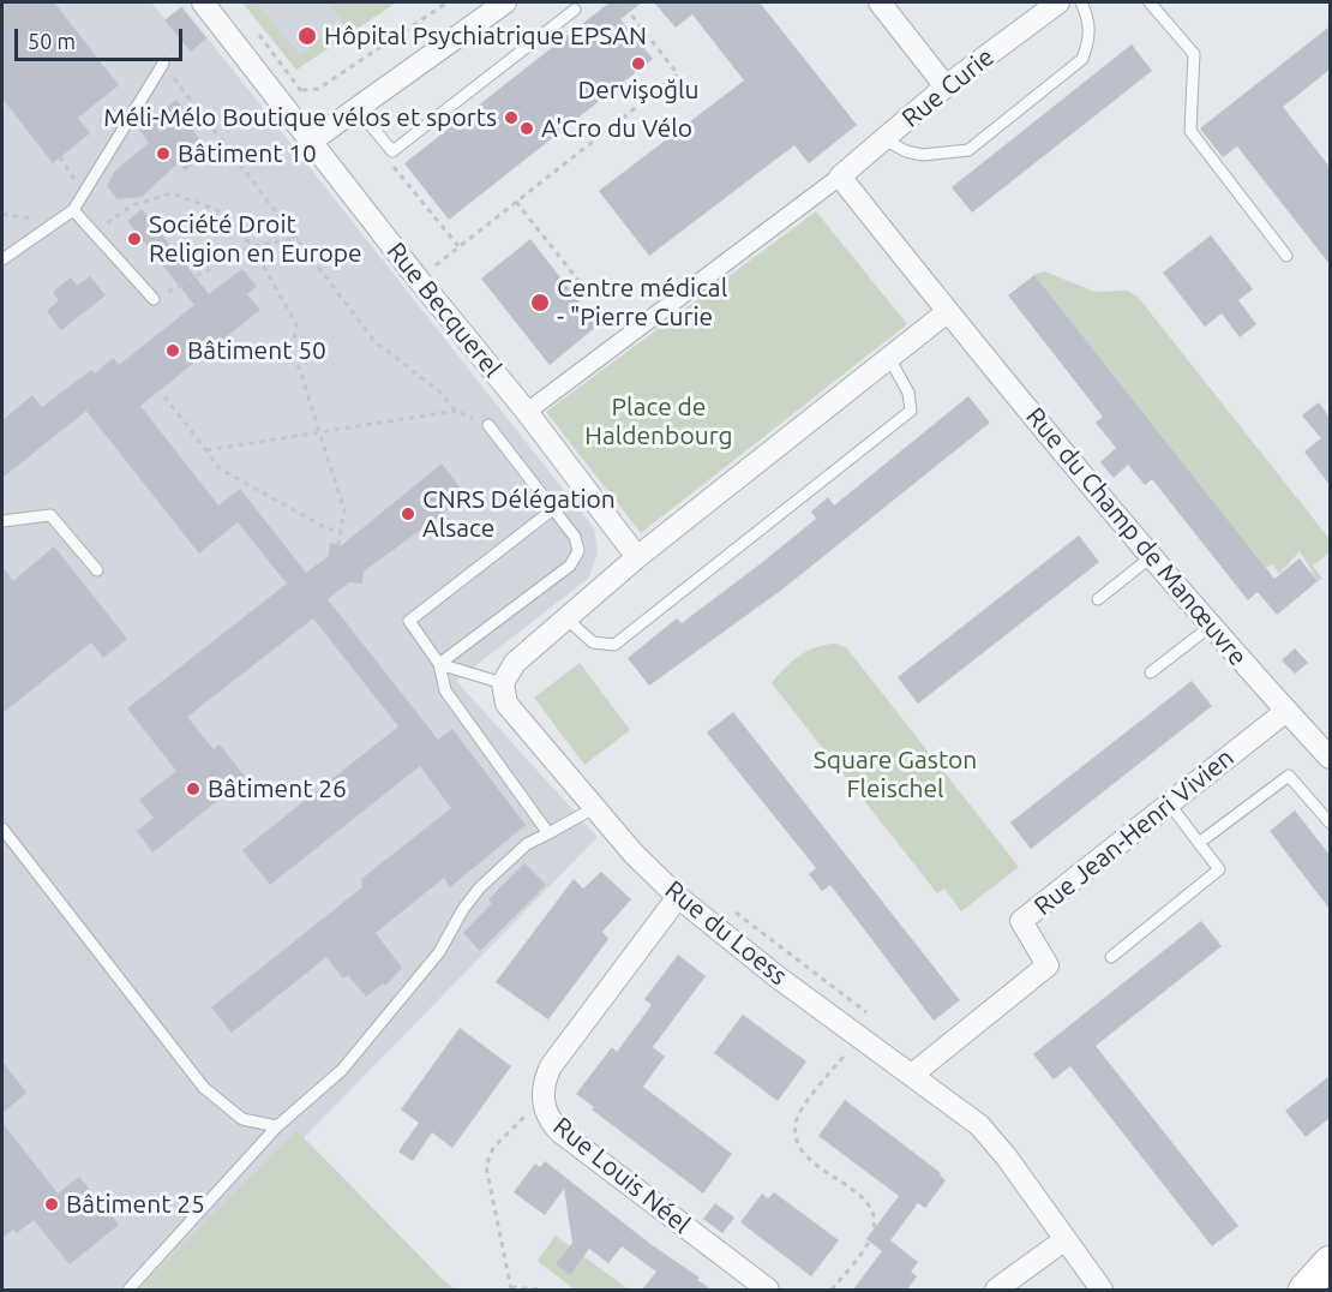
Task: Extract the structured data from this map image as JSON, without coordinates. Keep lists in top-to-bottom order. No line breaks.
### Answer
{"streets":{"street":["Rue Curie","Rue Becquerel","Rue du Champ de Manœuvre","Rue Jean-Henri Vivien","Rue du Loess","Rue Louis Néel"]},"crossings":[["Rue du Champ de Manœuvre","Rue Jean-Henri Vivien"],["Rue Jean-Henri Vivien","Rue du Loess"],["Rue du Loess","Rue Louis Néel"]],"parks":["Place de Haldenbourg","Square Gaston Fleischel"],"places":["Hôpital Psychiatrique EPSAN","Dervişoğlu","Méli-Mélo Boutique vélos et sports","A'Cro du Vélo","Bâtiment 10","Société Droit Religion en Europe","Centre médical - \"Pierre Curie","Bâtiment 50","CNRS Délégation Alsace","Bâtiment 26","Bâtiment 25"],"scale_bar":"50 m"}
